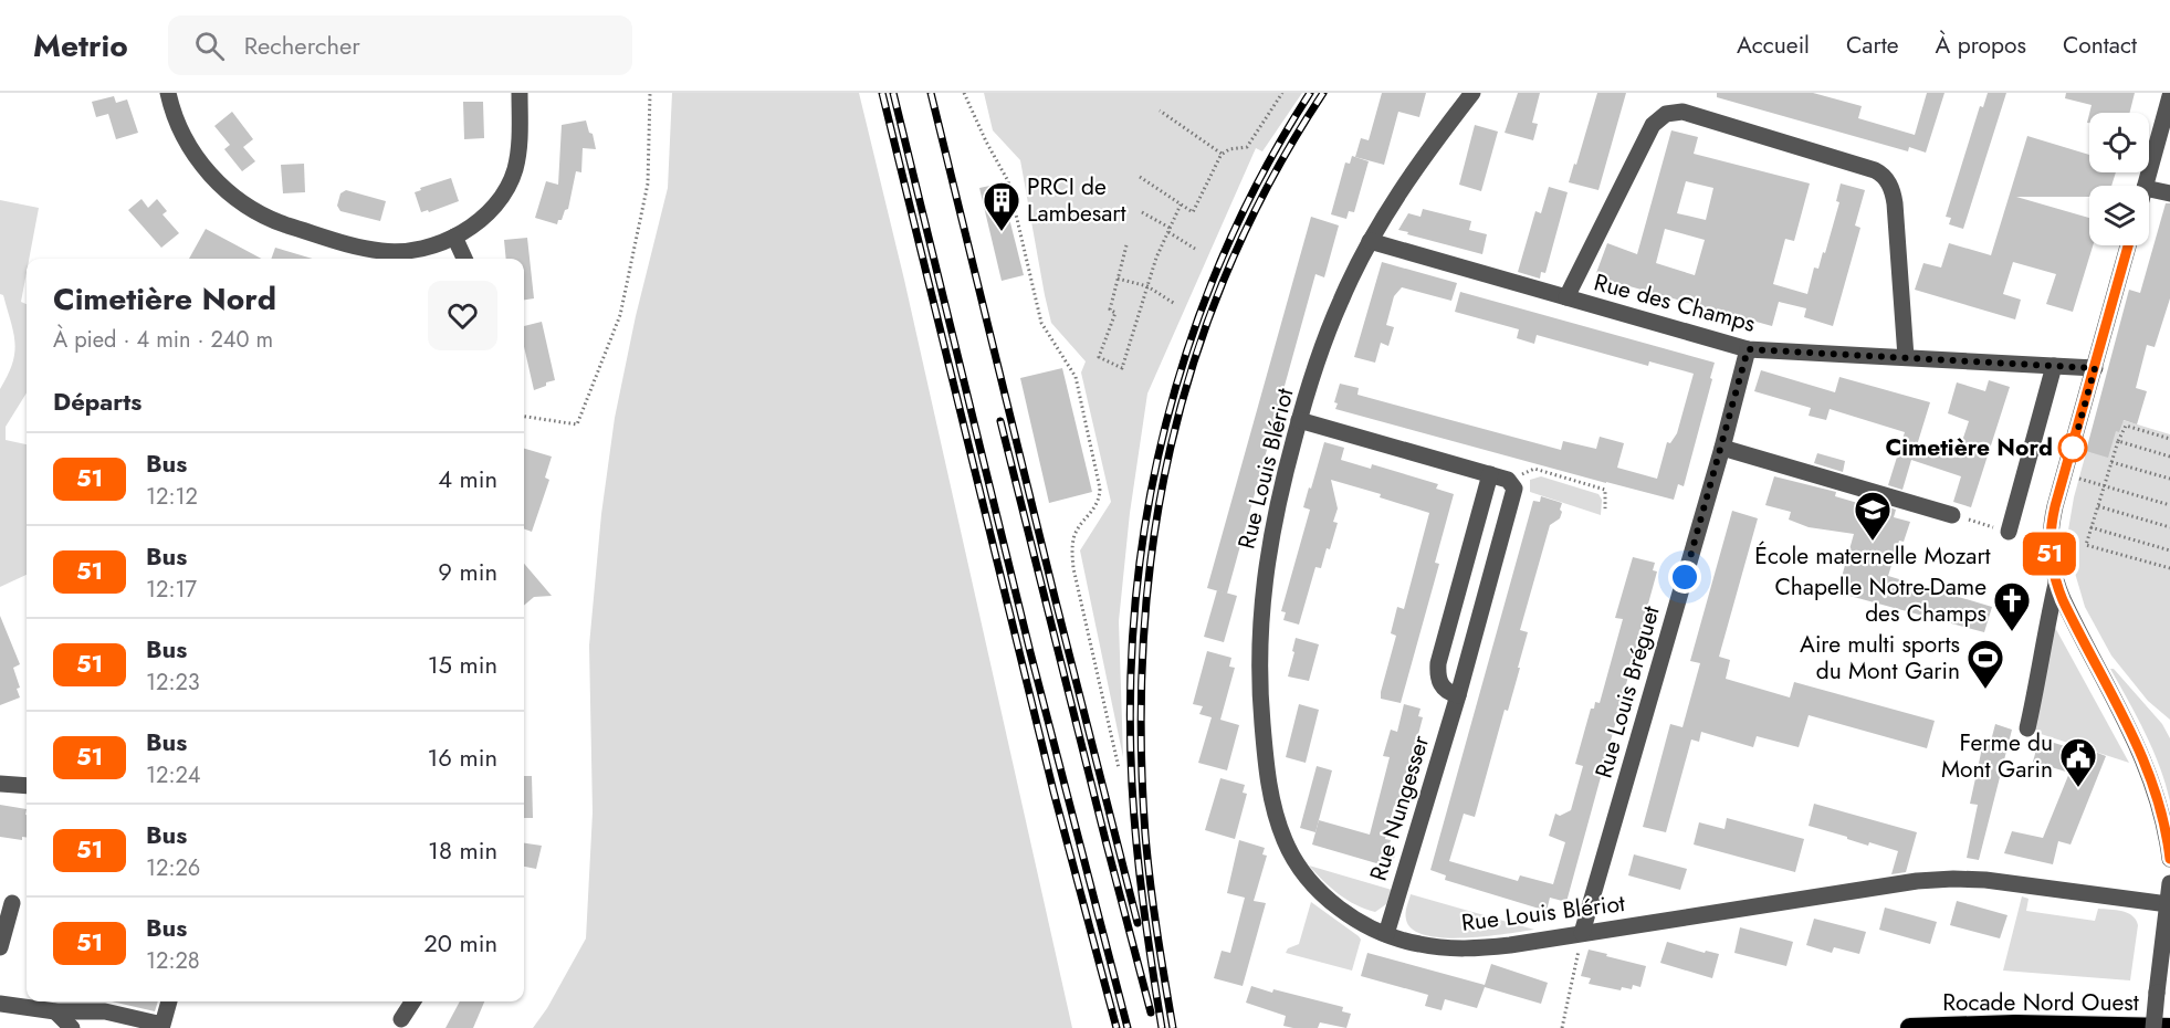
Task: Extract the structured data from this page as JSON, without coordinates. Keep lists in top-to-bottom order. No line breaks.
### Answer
{"streets":{"highway":["Rocade Nord Ouest"],"street":["Rue des Champs","Rue Louis Blériot","Rue Louis Bréguet","Rue Nungesser"]},"crossings":[["Rue des Champs","Rue Louis Blériot"],["Rue des Champs","Rue Louis Bréguet"],["Rue Louis Blériot","Rue Louis Bréguet"],["Rue Louis Blériot","Rue Nungesser"]],"places":{"building":["PRCI de Lambesart"],"other":["Cimetière Nord"],"school or university":["École maternelle Mozart"],"church":["Chapelle Notre-Dame des Champs"],"sports":["Aire multi sports du Mont Garin"],"public building":["Ferme du Mont Garin"]},"lines":["bus line 51"],"page":{"header":"Metrio","search":"Rechercher","nav":["Accueil","Carte","À propos","Contact"],"on_map":"51","heading":[["Cimetière Nord","À pied · 4 min · 240 m"],"Départs"],"list":[{"mark":"51","name":"Bus","note":"12:12","value":"4 min"},{"mark":"51","name":"Bus","note":"12:17","value":"9 min"},{"mark":"51","name":"Bus","note":"12:23","value":"15 min"},{"mark":"51","name":"Bus","note":"12:24","value":"16 min"},{"mark":"51","name":"Bus","note":"12:26","value":"18 min"},{"mark":"51","name":"Bus","note":"12:28","value":"20 min"}]}}
